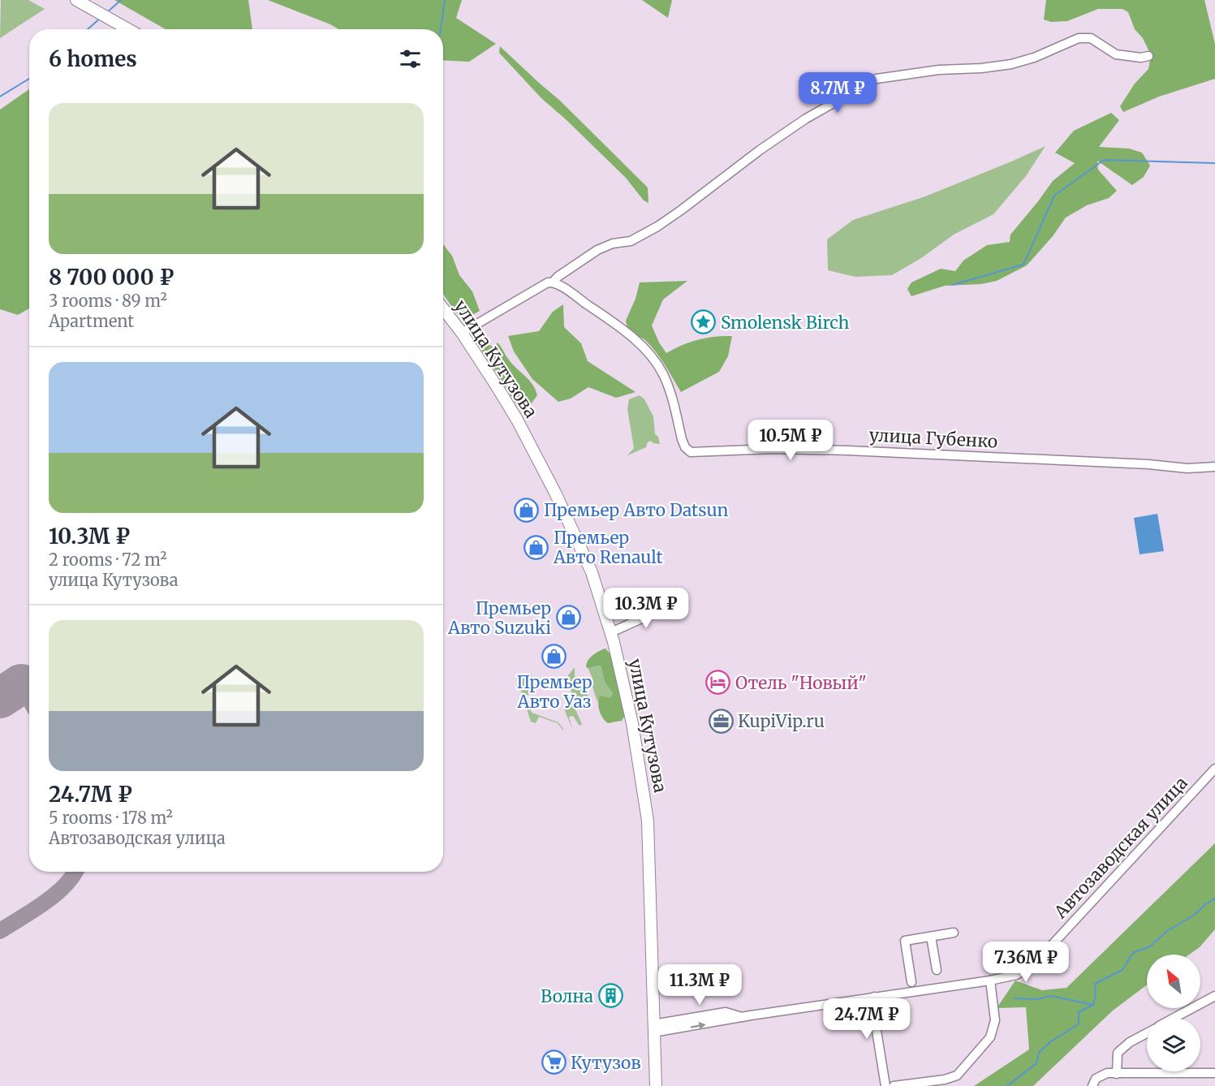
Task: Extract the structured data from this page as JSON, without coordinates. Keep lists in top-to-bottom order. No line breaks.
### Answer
{"streets":{"main road":["улица Кутузова"],"street":["улица Губенко","Автозаводская улица"]},"crossings":[["улица Кутузова","Автозаводская улица"]],"places":{"place":["Smolensk Birch"],"shop":["Премьер Авто Datsun","Премьер Авто Renault","Премьер Авто Suzuki","Премьер Авто Уаз"],"hotel":["Отель \"Новый\""],"office":["KupiVip.ru"],"building":["Волна"],"supermarket":["Кутузов"]},"north":"top left","page":{"heading":"6 homes","price":["8.7M ₽","10.5M ₽","10.3M ₽","7.36M ₽","11.3M ₽","24.7M ₽"],"list":[{"name":"8 700 000 ₽","note":"3 rooms · 89 m² · Apartment"},{"name":"10.3M ₽","note":"2 rooms · 72 m² · улица Кутузова"},{"name":"24.7M ₽","note":"5 rooms · 178 m² · Автозаводская улица"}]}}
